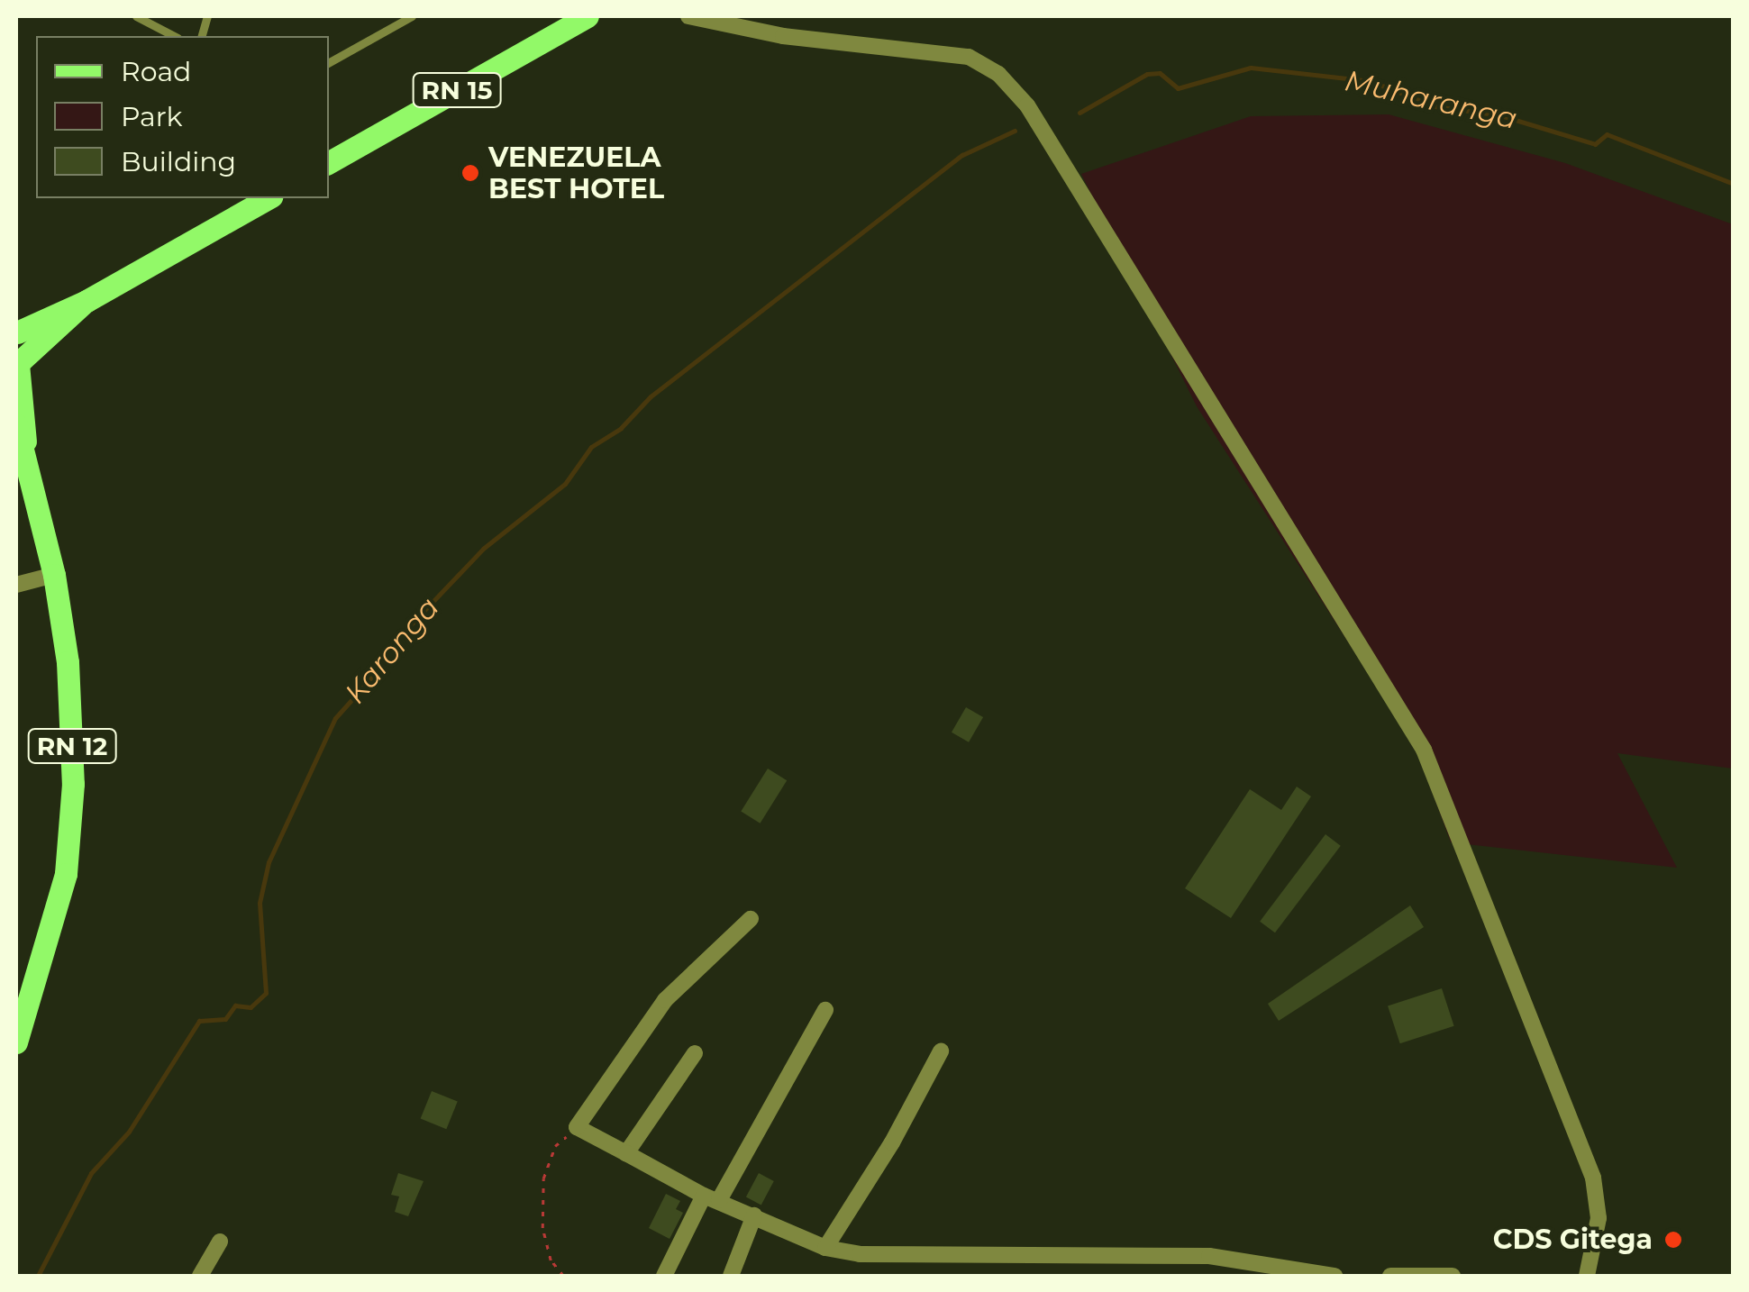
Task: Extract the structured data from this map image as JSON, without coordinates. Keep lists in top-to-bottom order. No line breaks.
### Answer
{"streets":{"main road":["RN 15","RN 12"]},"water":["Muharanga","Karonga"],"places":["VENEZUELA BEST HOTEL","CDS Gitega"],"legend":["Road","Park","Building"]}
